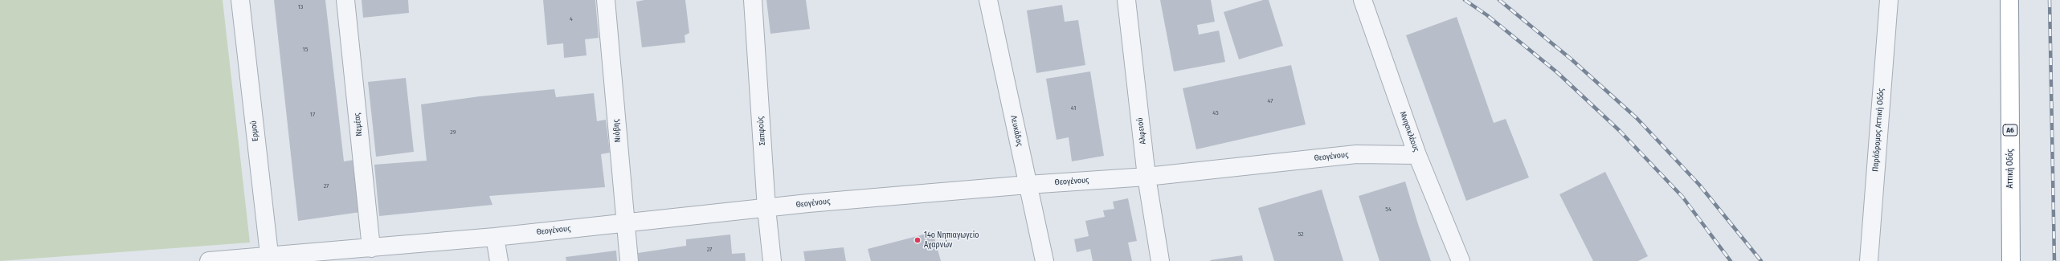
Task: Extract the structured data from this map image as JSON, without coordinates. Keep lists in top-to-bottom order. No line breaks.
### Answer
{"streets":{"highway":["Α6","Αττική Οδός"],"street":["Νεμέας","Παράδρομος Αττική Οδός","Ερμού","Νιόβης","Σαπφούς","Λευκάδος","Αλφειού","Μνησικλέους","Θεογένους"]},"crossings":[["Νεμέας","Θεογένους"],["Ερμού","Θεογένους"],["Νιόβης","Θεογένους"],["Σαπφούς","Θεογένους"],["Λευκάδος","Θεογένους"],["Αλφειού","Θεογένους"],["Μνησικλέους","Θεογένους"]],"places":["14ο Νηπιαγωγείο Αχαρνών"],"house_numbers":["13","4","15","47","41","45","17","29","27","54","52","27"]}
